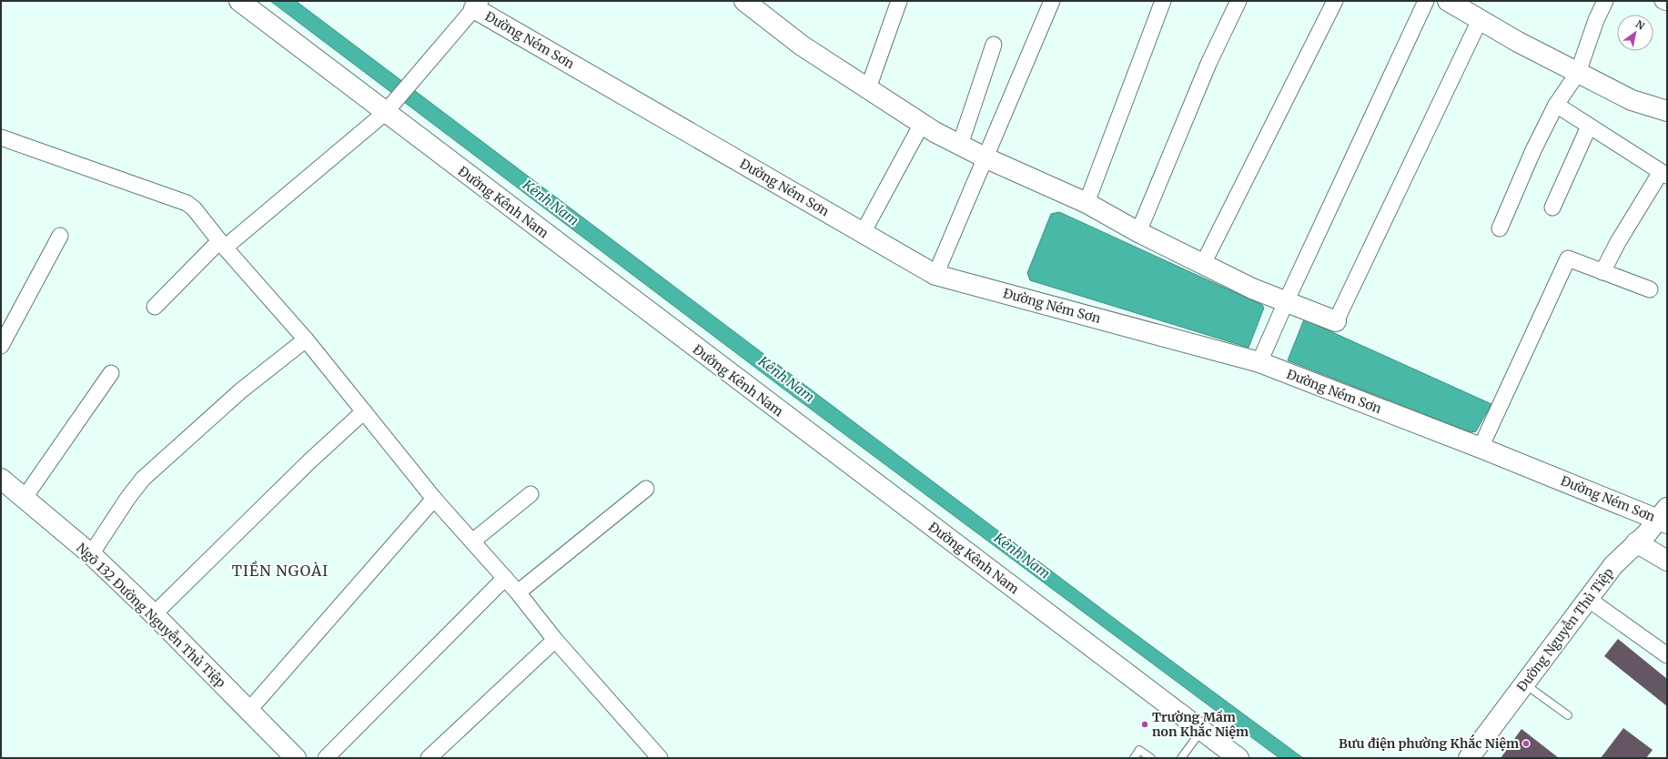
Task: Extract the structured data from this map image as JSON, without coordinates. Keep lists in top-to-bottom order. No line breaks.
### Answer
{"streets":{"street":["Đường Ném Sơn","Đường Kênh Nam","Ngõ 132 Đường Nguyễn Thủ Tiệp","Đường Nguyễn Thủ Tiệp"]},"crossings":[["Đường Ném Sơn","Đường Nguyễn Thủ Tiệp"]],"districts":["TIỀN NGOÀI"],"water":["Kênh Nam"],"places":["Trường Mầm non Khắc Niệm","Bưu điện phường Khắc Niệm"],"north":"top right"}
